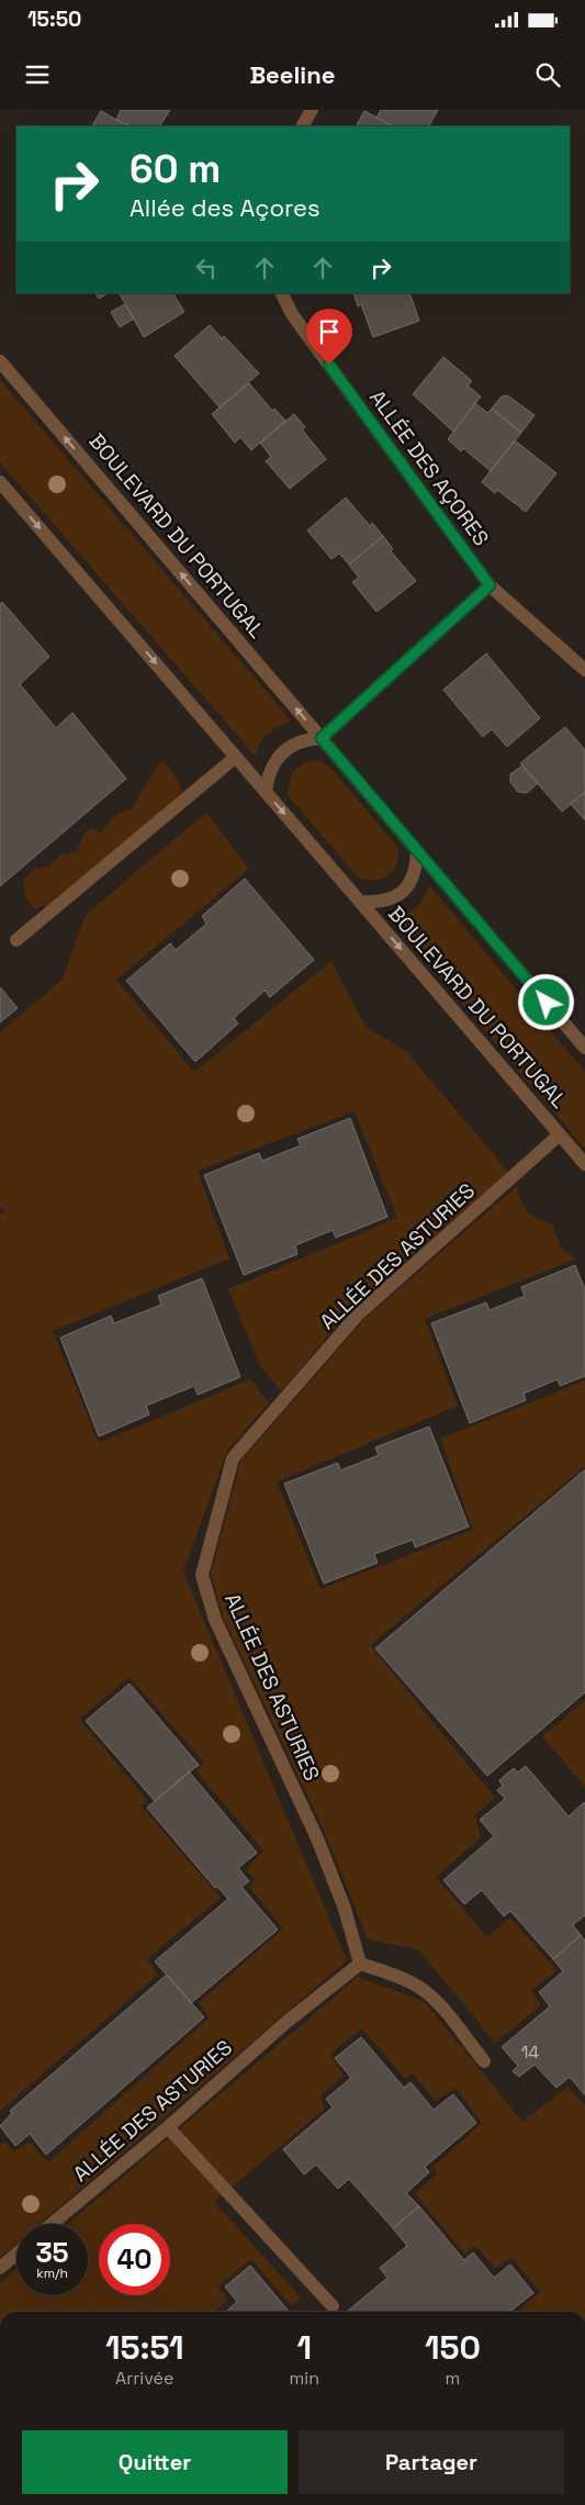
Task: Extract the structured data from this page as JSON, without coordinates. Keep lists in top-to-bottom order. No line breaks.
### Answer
{"streets":{"street":["ALLÉE DES AÇORES","BOULEVARD DU PORTUGAL","ALLÉE DES ASTURIES"]},"crossings":[["BOULEVARD DU PORTUGAL","ALLÉE DES ASTURIES"]],"house_numbers":["14"],"page":{"status":"15:50","header":"Beeline","turn":["60 m","Allée des Açores"],"speed":"35 km/h","limit":"40","eta":["15:51","Arrivée","1","min","150","m"],"buttons":["Quitter","Partager"]}}
